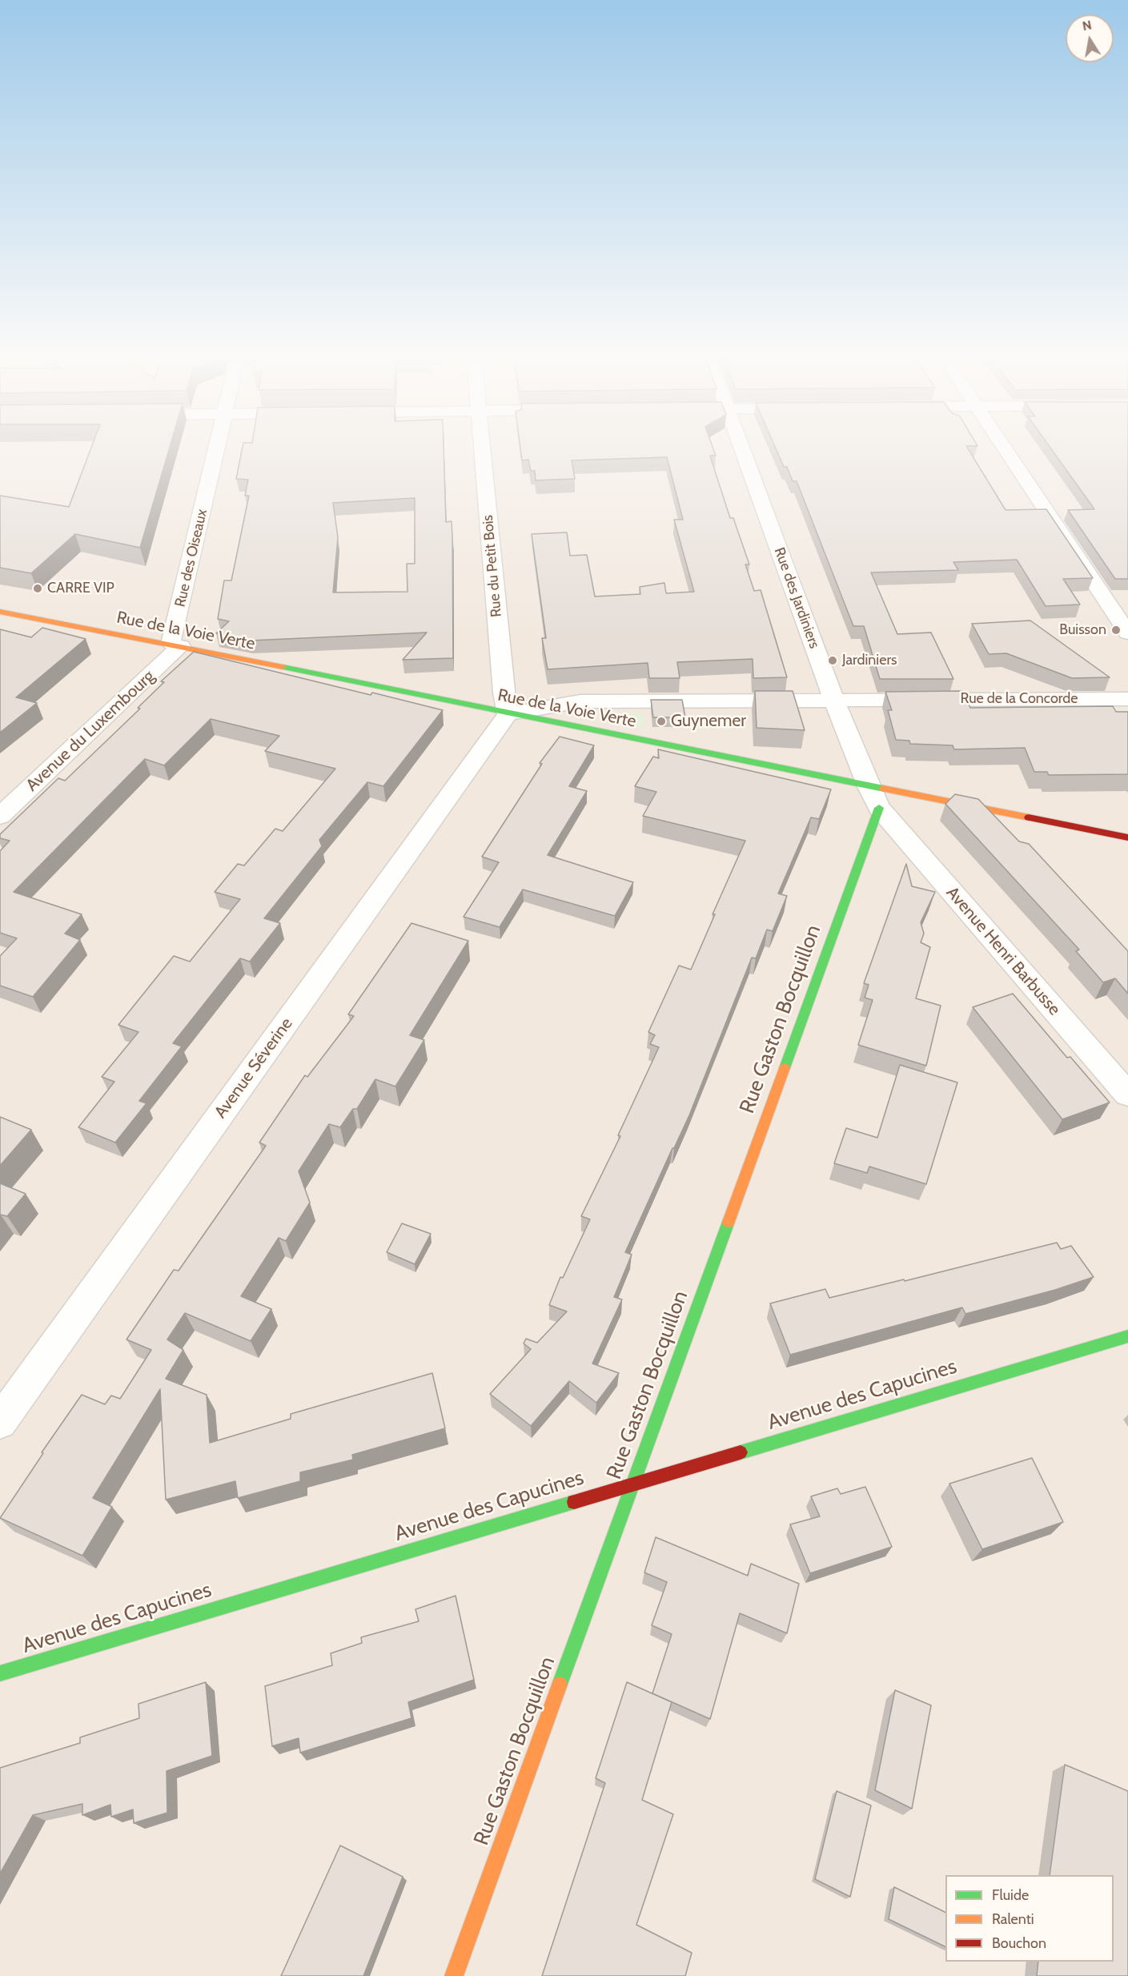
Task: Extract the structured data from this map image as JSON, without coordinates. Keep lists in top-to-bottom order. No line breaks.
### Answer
{"streets":{"street":["Rue des Oiseaux","Rue du Petit Bois","Rue des Jardiniers","Rue de la Voie Verte","Rue de la Concorde","Avenue du Luxembourg","Avenue Henri Barbusse","Rue Gaston Bocquillon","Avenue Séverine","Avenue des Capucines"]},"crossings":[["Rue des Oiseaux","Rue de la Voie Verte"],["Rue des Oiseaux","Avenue du Luxembourg"],["Rue du Petit Bois","Rue de la Voie Verte"],["Rue du Petit Bois","Rue de la Concorde"],["Rue du Petit Bois","Avenue Séverine"],["Rue des Jardiniers","Rue de la Voie Verte"],["Rue des Jardiniers","Rue de la Concorde"],["Rue des Jardiniers","Avenue Henri Barbusse"],["Rue des Jardiniers","Rue Gaston Bocquillon"],["Rue de la Voie Verte","Rue de la Concorde"],["Rue de la Voie Verte","Avenue du Luxembourg"],["Rue de la Voie Verte","Avenue Henri Barbusse"],["Rue de la Voie Verte","Rue Gaston Bocquillon"],["Rue de la Voie Verte","Avenue Séverine"],["Rue de la Concorde","Avenue Séverine"],["Avenue Henri Barbusse","Rue Gaston Bocquillon"],["Rue Gaston Bocquillon","Avenue des Capucines"]],"places":["CARRE VIP","Buisson","Jardiniers","Guynemer"],"legend":["Fluide","Ralenti","Bouchon"],"north":"top"}
